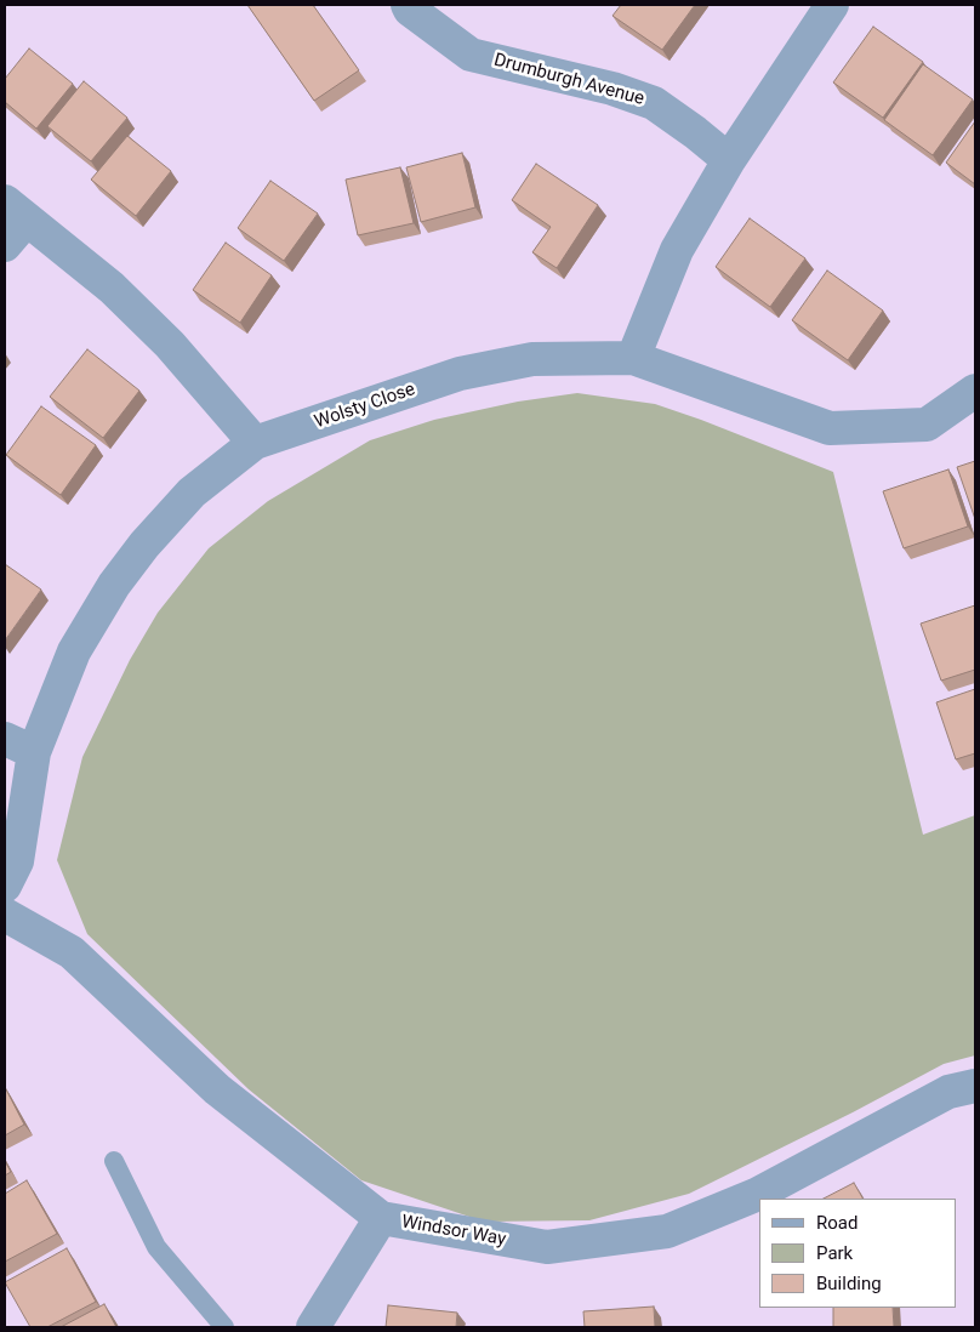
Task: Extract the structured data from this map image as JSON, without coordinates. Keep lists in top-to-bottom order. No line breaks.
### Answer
{"streets":{"street":["Drumburgh Avenue","Wolsty Close","Windsor Way"]},"legend":["Road","Park","Building"]}
